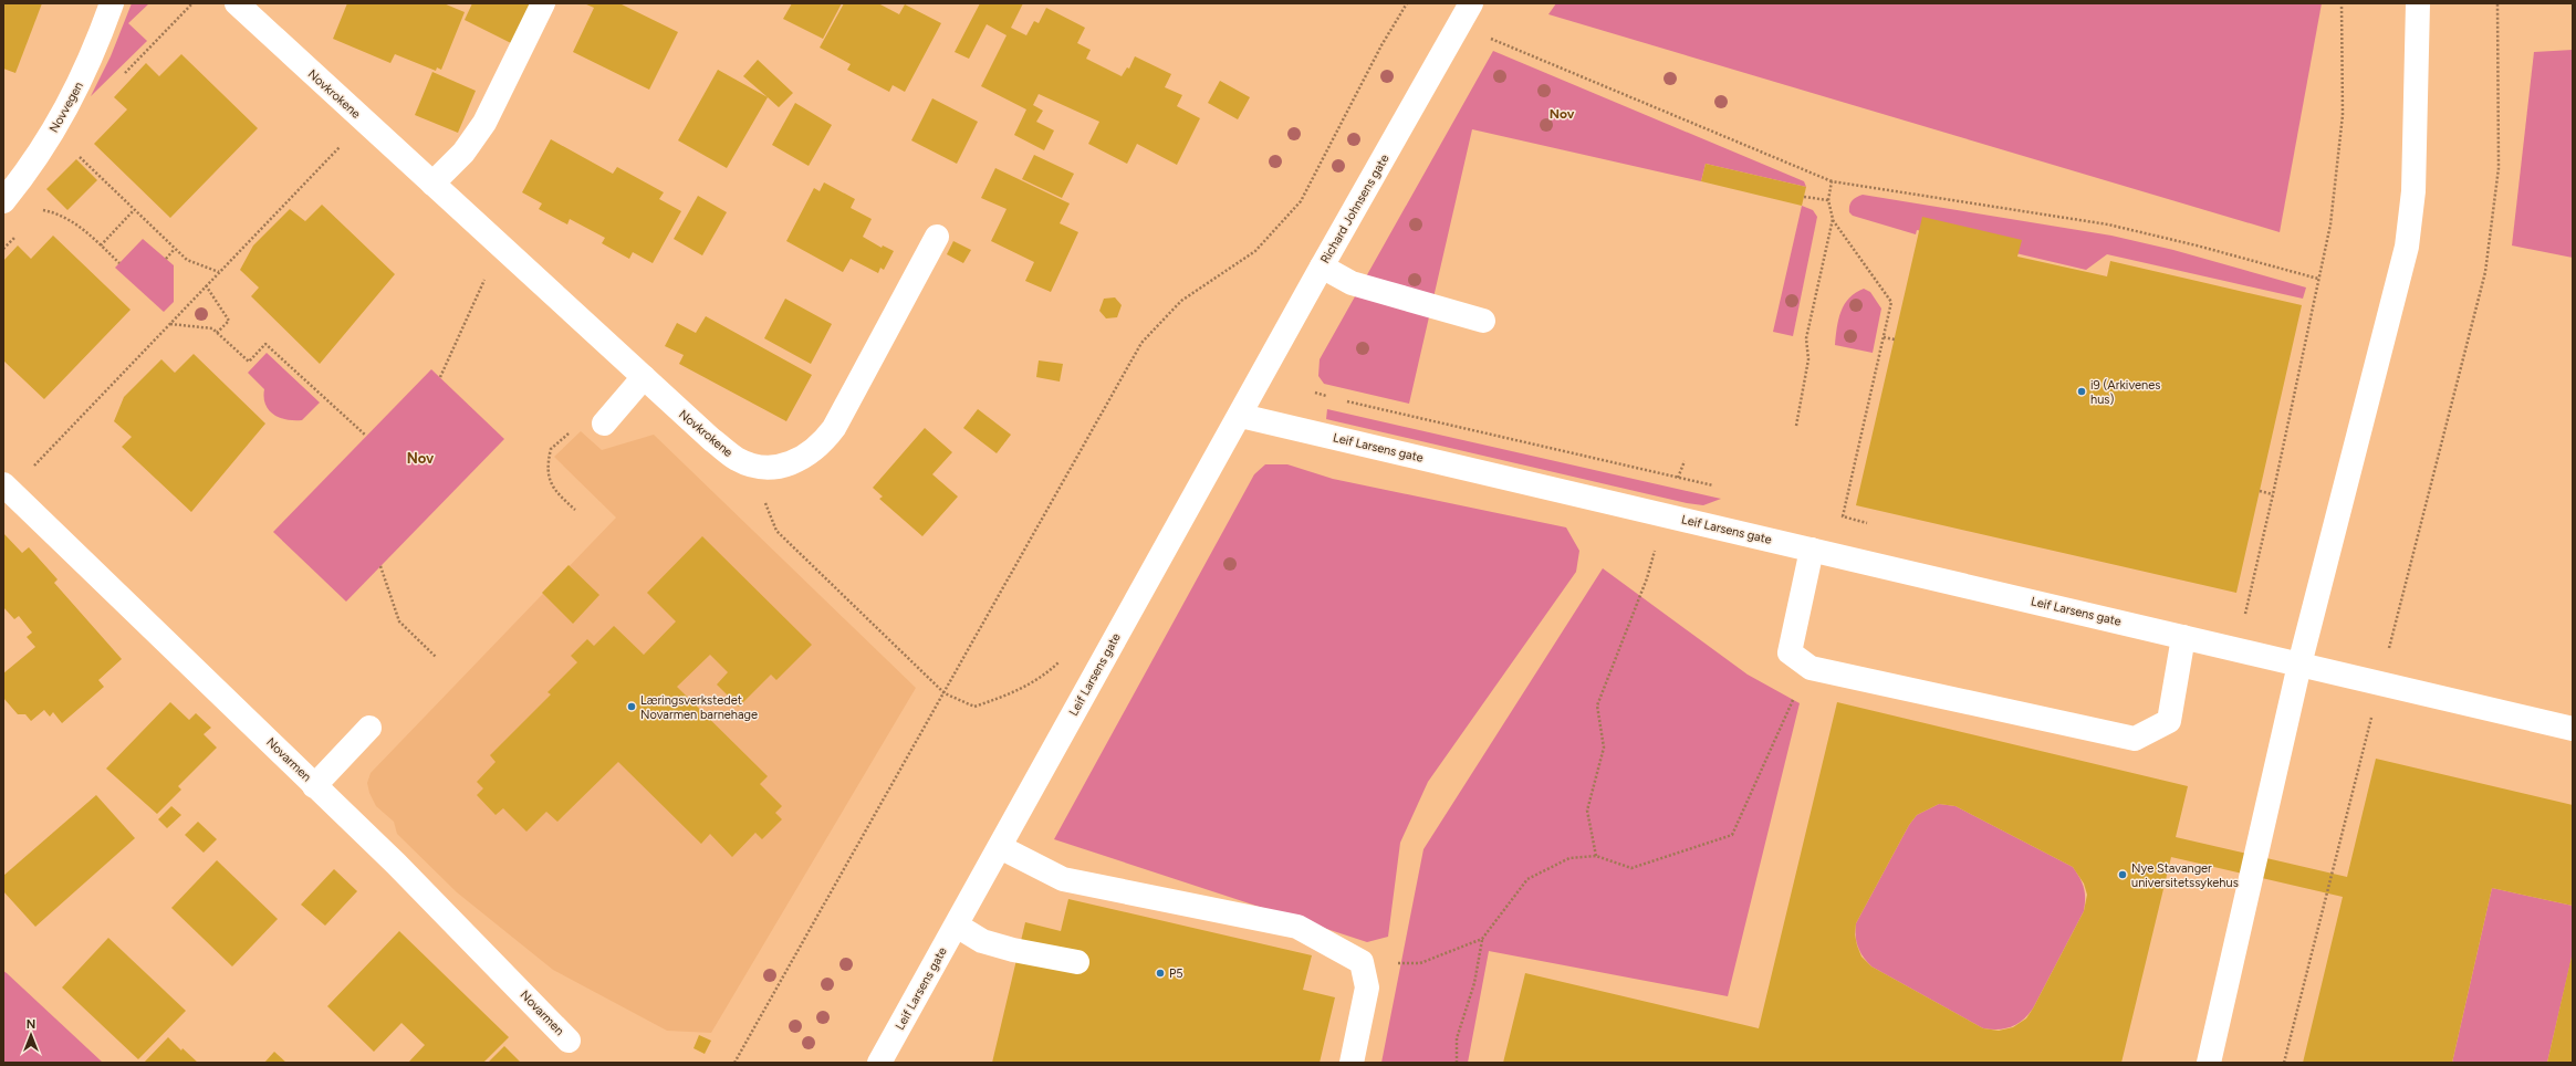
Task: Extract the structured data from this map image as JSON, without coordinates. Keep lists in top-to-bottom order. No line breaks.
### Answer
{"streets":{"street":["Novkrokene","Novvegen","Richard Johnsens gate","Leif Larsens gate","Novarmen"]},"crossings":[["Richard Johnsens gate","Leif Larsens gate"]],"districts":["Nov","Nov"],"places":["i9 (Arkivenes hus)","Læringsverkstedet Novarmen barnehage","Nye Stavanger universitetssykehus","P5"],"north":"top"}
